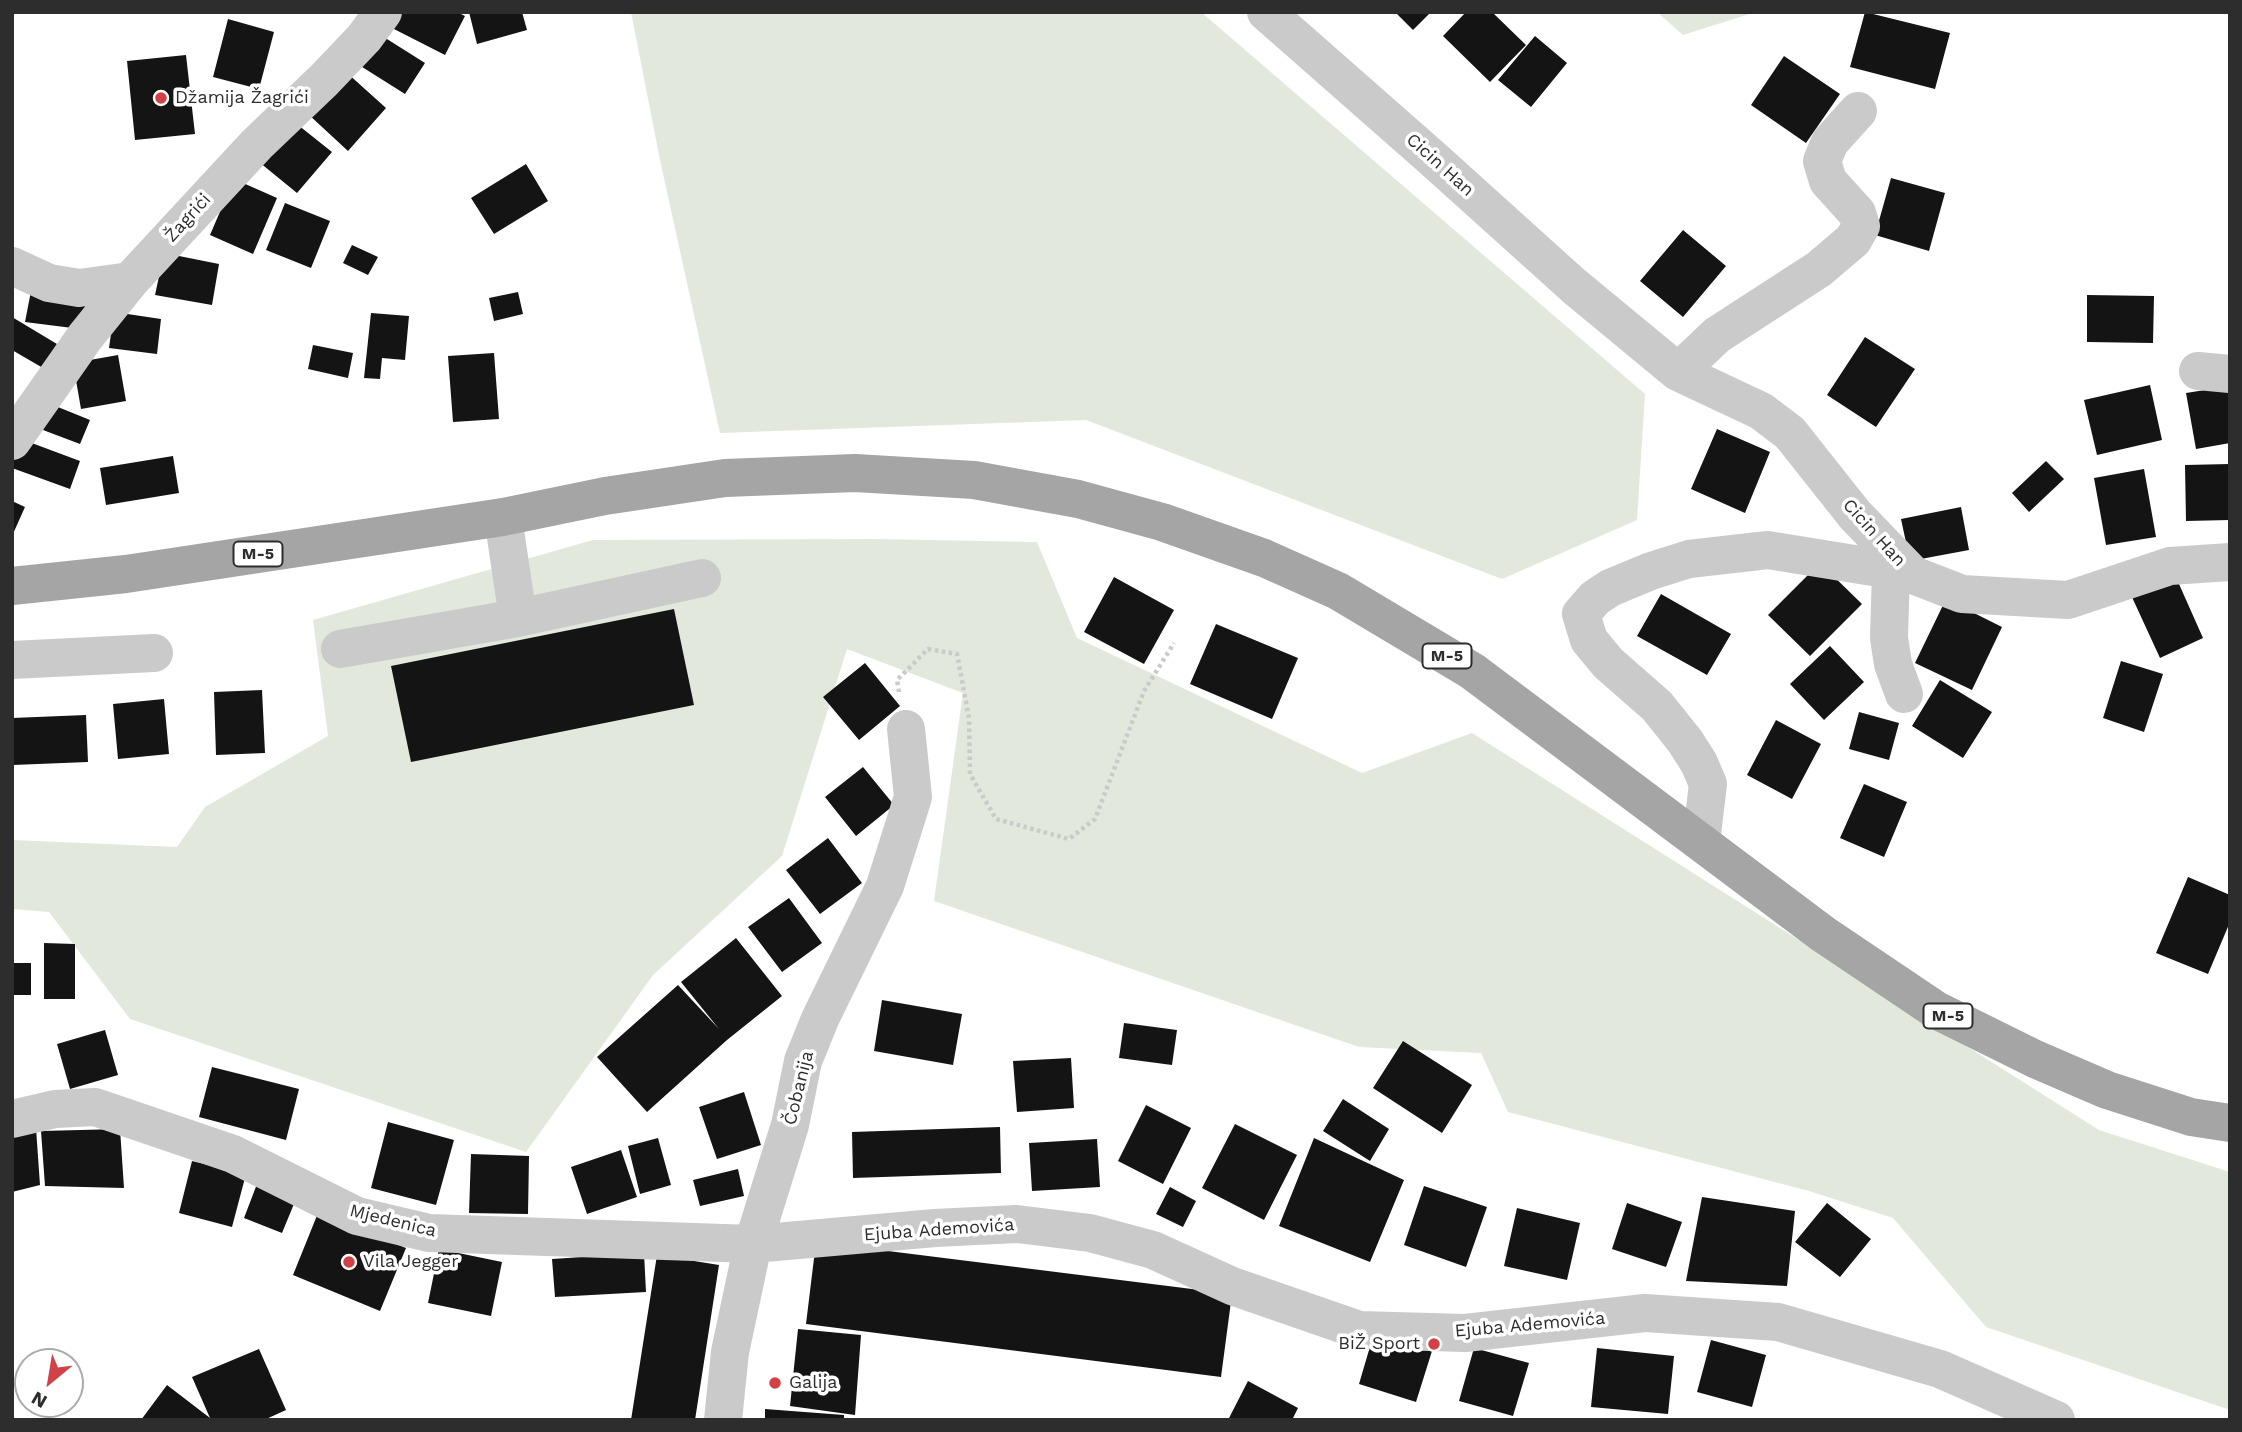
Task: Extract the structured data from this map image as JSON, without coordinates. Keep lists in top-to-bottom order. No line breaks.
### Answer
{"streets":{"main road":["M-5"],"street":["Cicin Han","Žagrići","Čobanija","Mjedenica","Ejuba Ademovića"]},"crossings":[["Čobanija","Mjedenica"],["Čobanija","Ejuba Ademovića"],["Mjedenica","Ejuba Ademovića"]],"places":["Džamija Žagrići","Vila Jegger","BiŽ Sport","Galija"],"north":"bottom left"}
